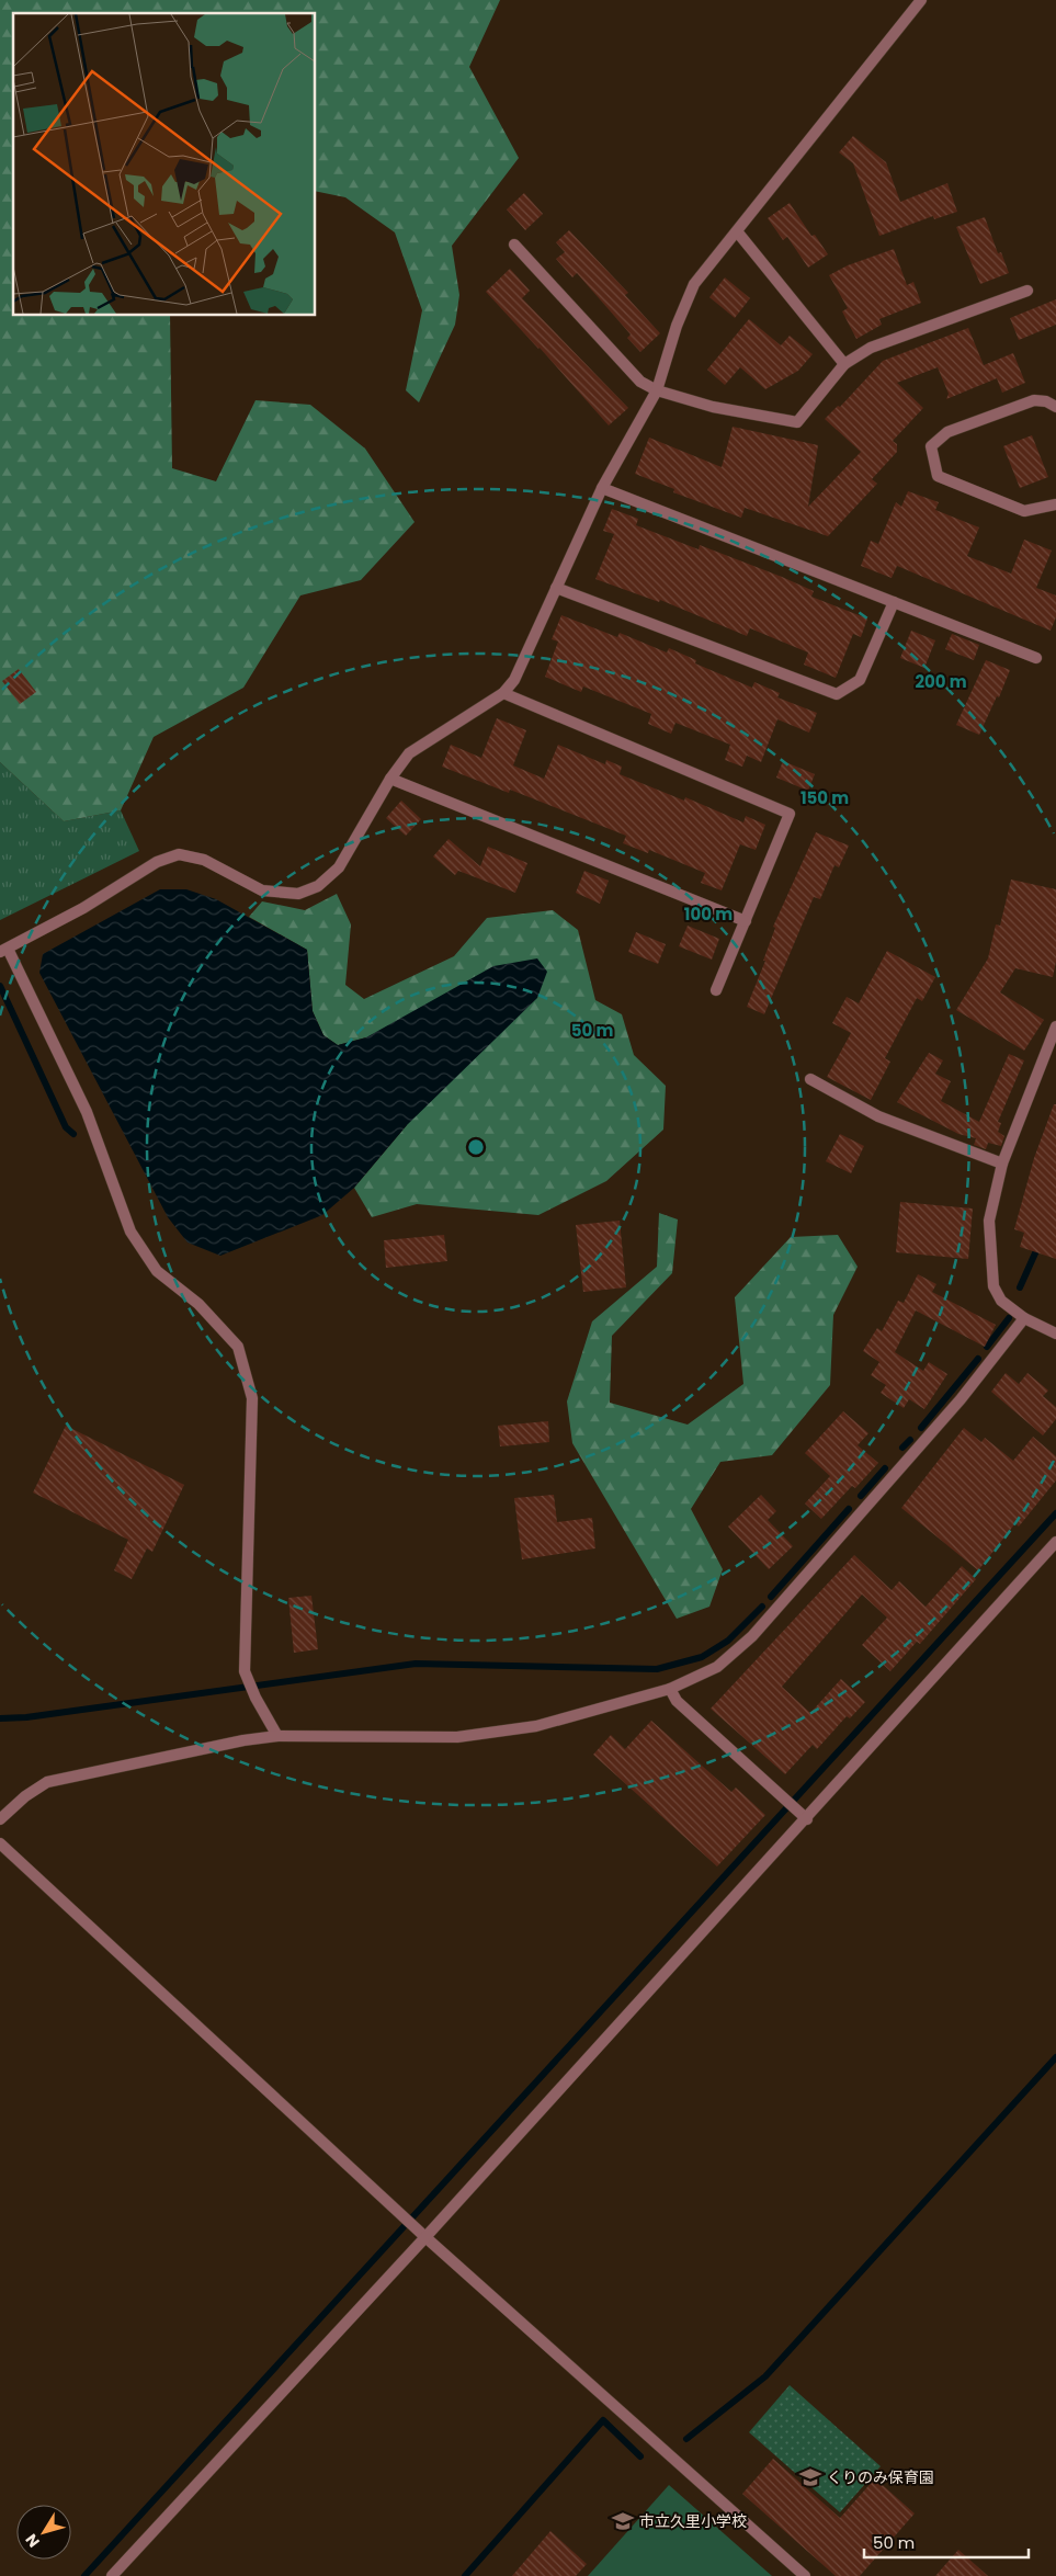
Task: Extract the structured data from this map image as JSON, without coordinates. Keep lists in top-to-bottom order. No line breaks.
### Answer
{"places":{"school or university":["くりのみ保育園","市立久里小学校"]},"scale_bar":"50 m","north":"bottom left","rings":["200 m","150 m","100 m","50 m"]}
